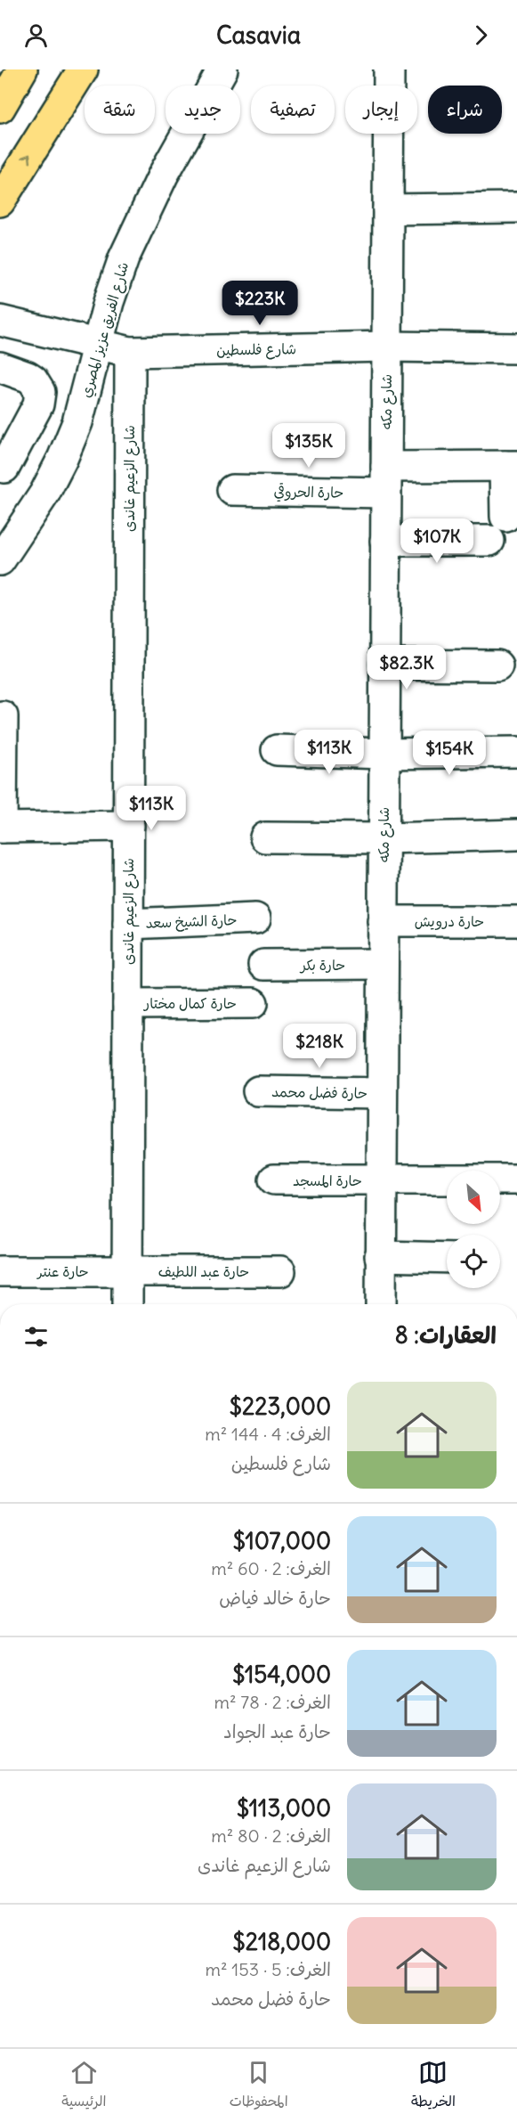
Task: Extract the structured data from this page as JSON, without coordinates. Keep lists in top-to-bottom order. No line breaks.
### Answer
{"streets":{"street":["شارع الفريق عزيز المصري","شارع فلسطين","شارع مكه","شارع الزعيم غاندى","حارة الحروقي","حارة الشيخ سعد","حارة درويش","حارة بكر","حارة كمال مختار","حارة فضل محمد","حارة المسجد","حارة عنتر","حارة عبد اللطيف"]},"crossings":[["شارع الفريق عزيز المصري","شارع فلسطين"],["شارع فلسطين","شارع مكه"],["شارع فلسطين","شارع الزعيم غاندى"],["شارع مكه","حارة الحروقي"],["شارع مكه","حارة درويش"],["شارع مكه","حارة بكر"],["شارع مكه","حارة فضل محمد"],["شارع مكه","حارة المسجد"],["شارع الزعيم غاندى","حارة الشيخ سعد"],["شارع الزعيم غاندى","حارة كمال مختار"],["شارع الزعيم غاندى","حارة عنتر"],["شارع الزعيم غاندى","حارة عبد اللطيف"],["حارة عنتر","حارة عبد اللطيف"]],"north":"bottom right","page":{"header":"Casavia","chip":["شراء","إيجار","تصفية","جديد","شقة"],"price":["$223K","$135K","$107K","$82.3K","$113K","$154K","$113K","$218K"],"heading":"العقارات: 8","list":[{"name":"$223,000","note":"الغرف: 4 · 144 m² · شارع فلسطين"},{"name":"$107,000","note":"الغرف: 2 · 60 m² · حارة خالد فياض"},{"name":"$154,000","note":"الغرف: 2 · 78 m² · حارة عبد الجواد"},{"name":"$113,000","note":"الغرف: 2 · 80 m² · شارع الزعيم غاندى"},{"name":"$218,000","note":"الغرف: 5 · 153 m² · حارة فضل محمد"}],"tabs":["الخريطة","المحفوظات","الرئيسية"]}}
